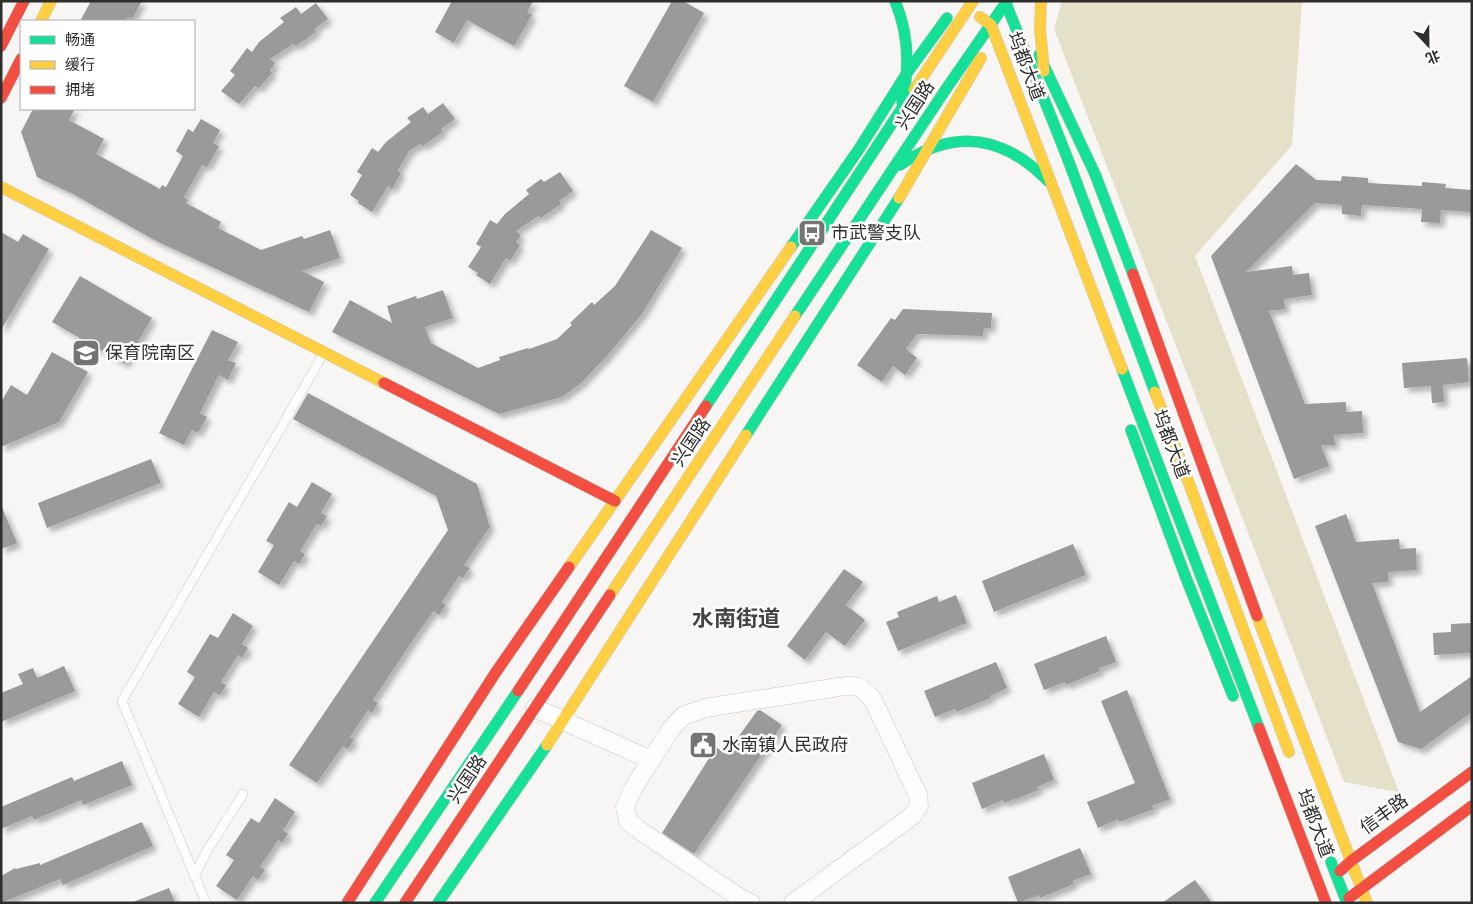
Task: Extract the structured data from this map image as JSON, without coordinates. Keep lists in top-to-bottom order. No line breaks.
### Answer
{"streets":{"main road":["坞都大道","兴国路","信丰路"]},"crossings":[["坞都大道","兴国路"],["坞都大道","信丰路"]],"districts":["水南街道"],"places":{"bus stop":["市武警支队"],"school or university":["保育院南区"],"public building":["水南镇人民政府"]},"legend":["畅通","缓行","拥堵"],"north":"bottom"}
